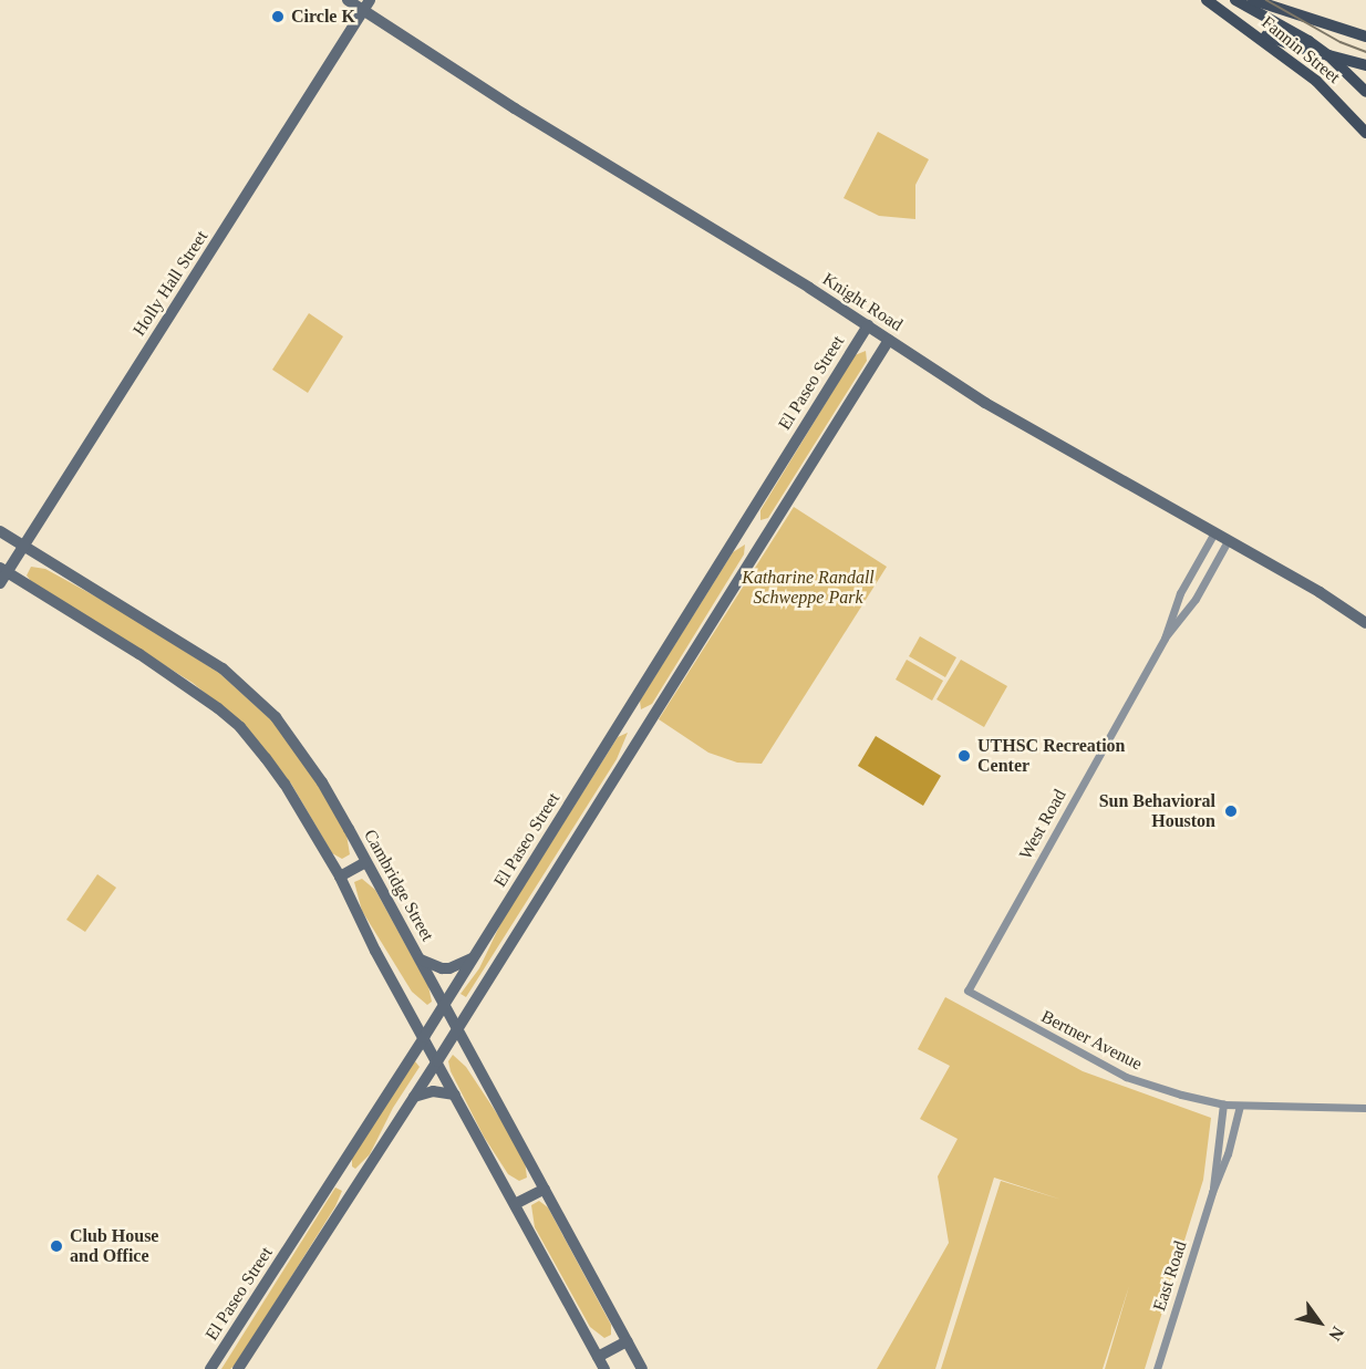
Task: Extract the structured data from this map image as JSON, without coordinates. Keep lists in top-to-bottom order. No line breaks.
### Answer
{"streets":{"main road":["Fannin Street"],"street":["Holly Hall Street","Knight Road","El Paseo Street","West Road","Cambridge Street","Bertner Avenue","East Road"]},"crossings":[["Holly Hall Street","Knight Road"],["Holly Hall Street","Cambridge Street"],["Knight Road","El Paseo Street"],["Knight Road","West Road"],["El Paseo Street","Cambridge Street"],["West Road","Bertner Avenue"],["Bertner Avenue","East Road"]],"parks":["Katharine Randall Schweppe Park"],"places":["Circle K","UTHSC Recreation Center","Sun Behavioral Houston","Club House and Office"],"north":"bottom right"}
